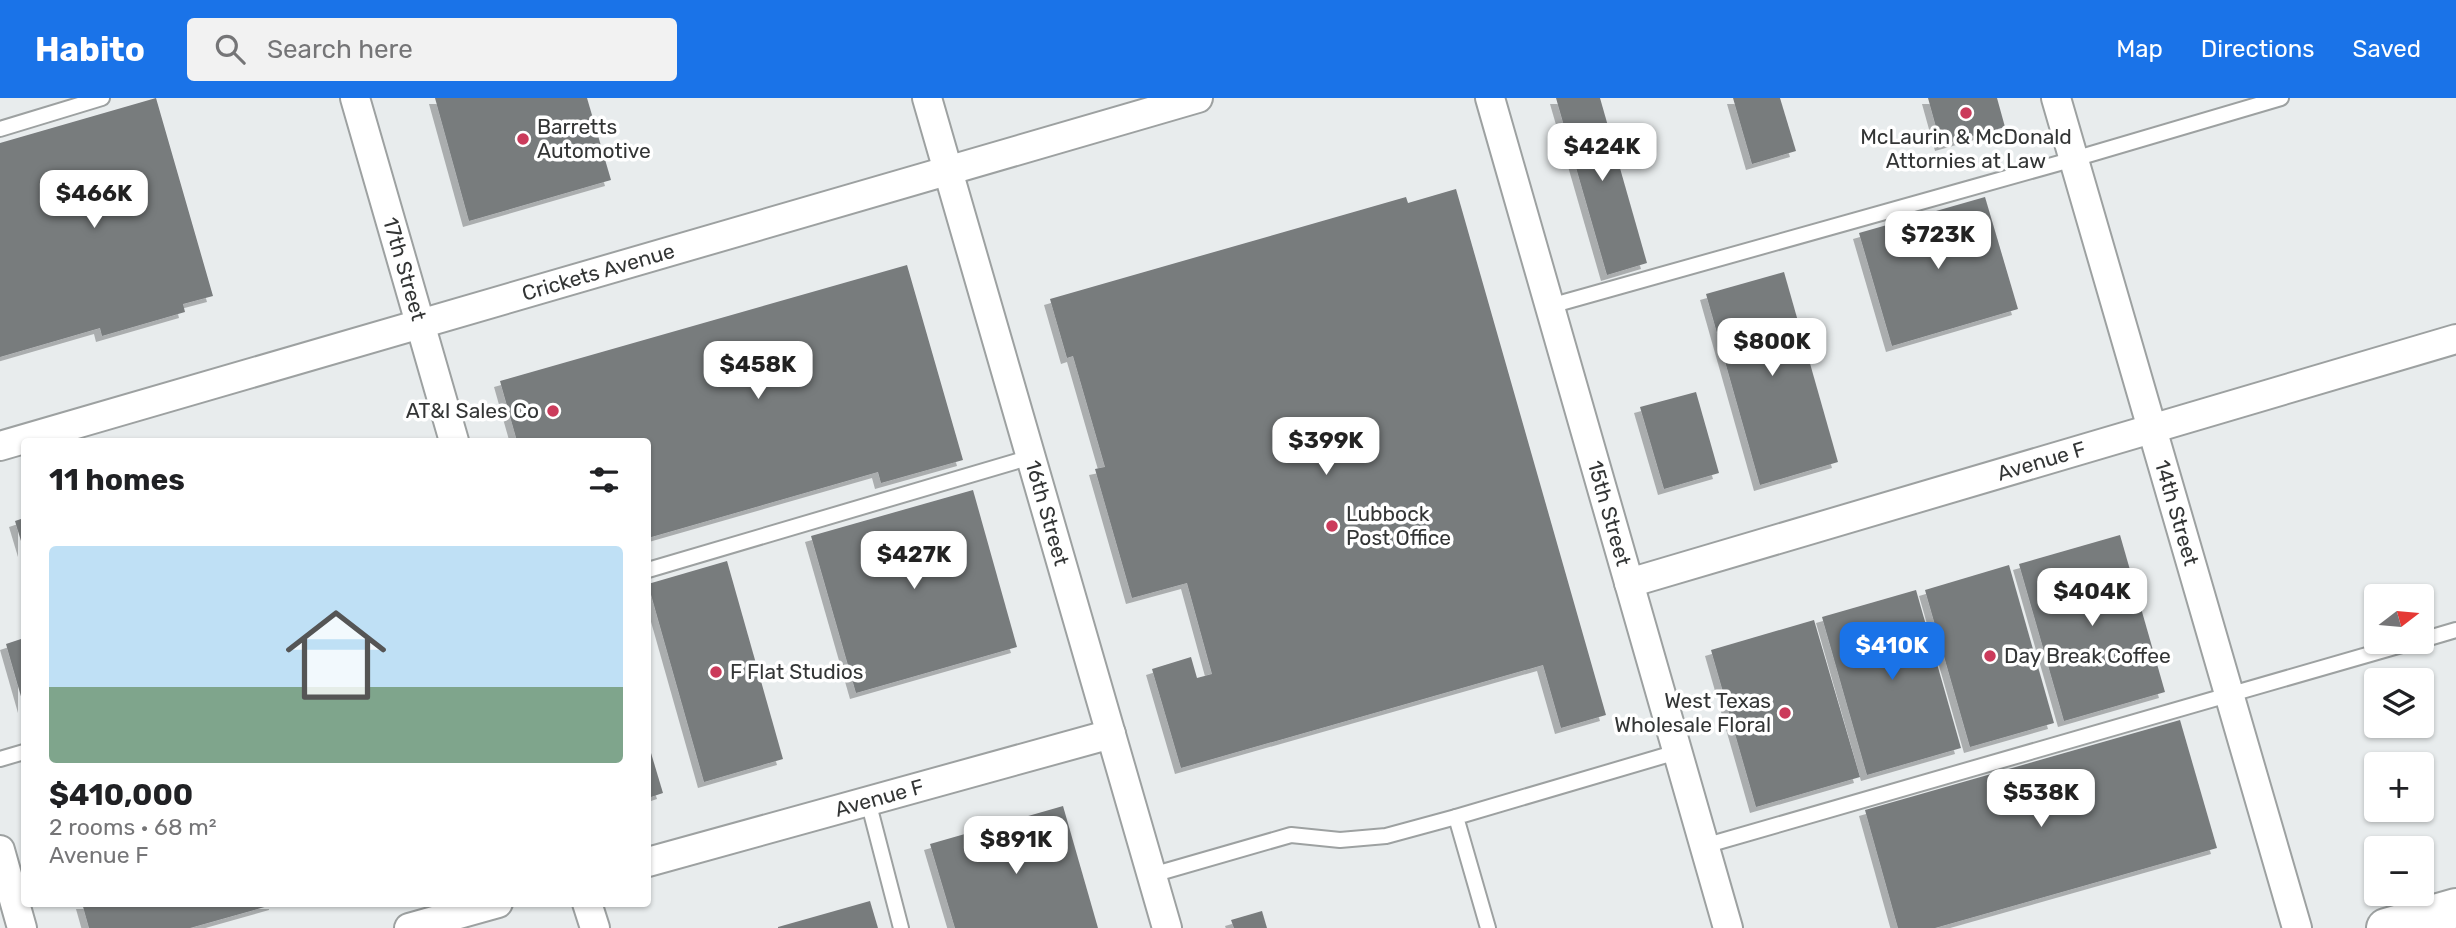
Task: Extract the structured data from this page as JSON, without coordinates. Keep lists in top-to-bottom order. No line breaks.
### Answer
{"streets":{"street":["17th Street","Crickets Avenue","Avenue F","16th Street","15th Street","14th Street"]},"crossings":[["17th Street","Crickets Avenue"],["Crickets Avenue","16th Street"],["Avenue F","16th Street"],["Avenue F","15th Street"],["Avenue F","14th Street"]],"places":["McLaurin & McDonald Attornies at Law","Barretts Automotive","AT&I Sales Co","Lubbock Post Office","Day Break Coffee","F Flat Studios","West Texas Wholesale Floral"],"north":"right","page":{"header":"Habito","search":"Search here","nav":["Map","Directions","Saved"],"price":["$424K","$466K","$723K","$800K","$458K","$399K","$427K","$404K","$410K","$538K","$891K"],"heading":"11 homes","list":[{"name":"$410,000","note":"2 rooms · 68 m² · Avenue F"}],"map_buttons":["+","−"]}}
